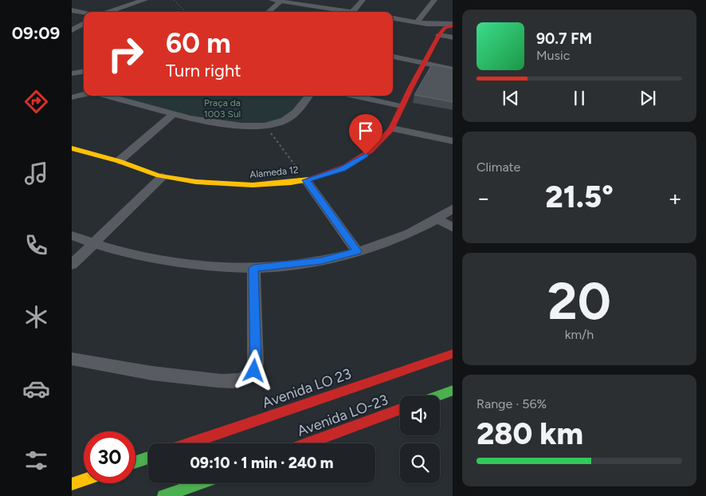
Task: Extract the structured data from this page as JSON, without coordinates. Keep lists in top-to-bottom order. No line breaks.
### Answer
{"streets":{"street":["Alameda 12","Avenida LO 23","Avenida LO-23"]},"parks":["Praça da 1003 Sul"],"page":{"tabs":"09:09","turn":["60 m","Turn right"],"song":["90.7 FM","Music"],"tile":["Climate",["20","km/h"],["Range · 56%","280 km"]],"heat":["−","21.5°","+"],"limit":"30","trip":"09:10 · 1 min · 240 m"}}
